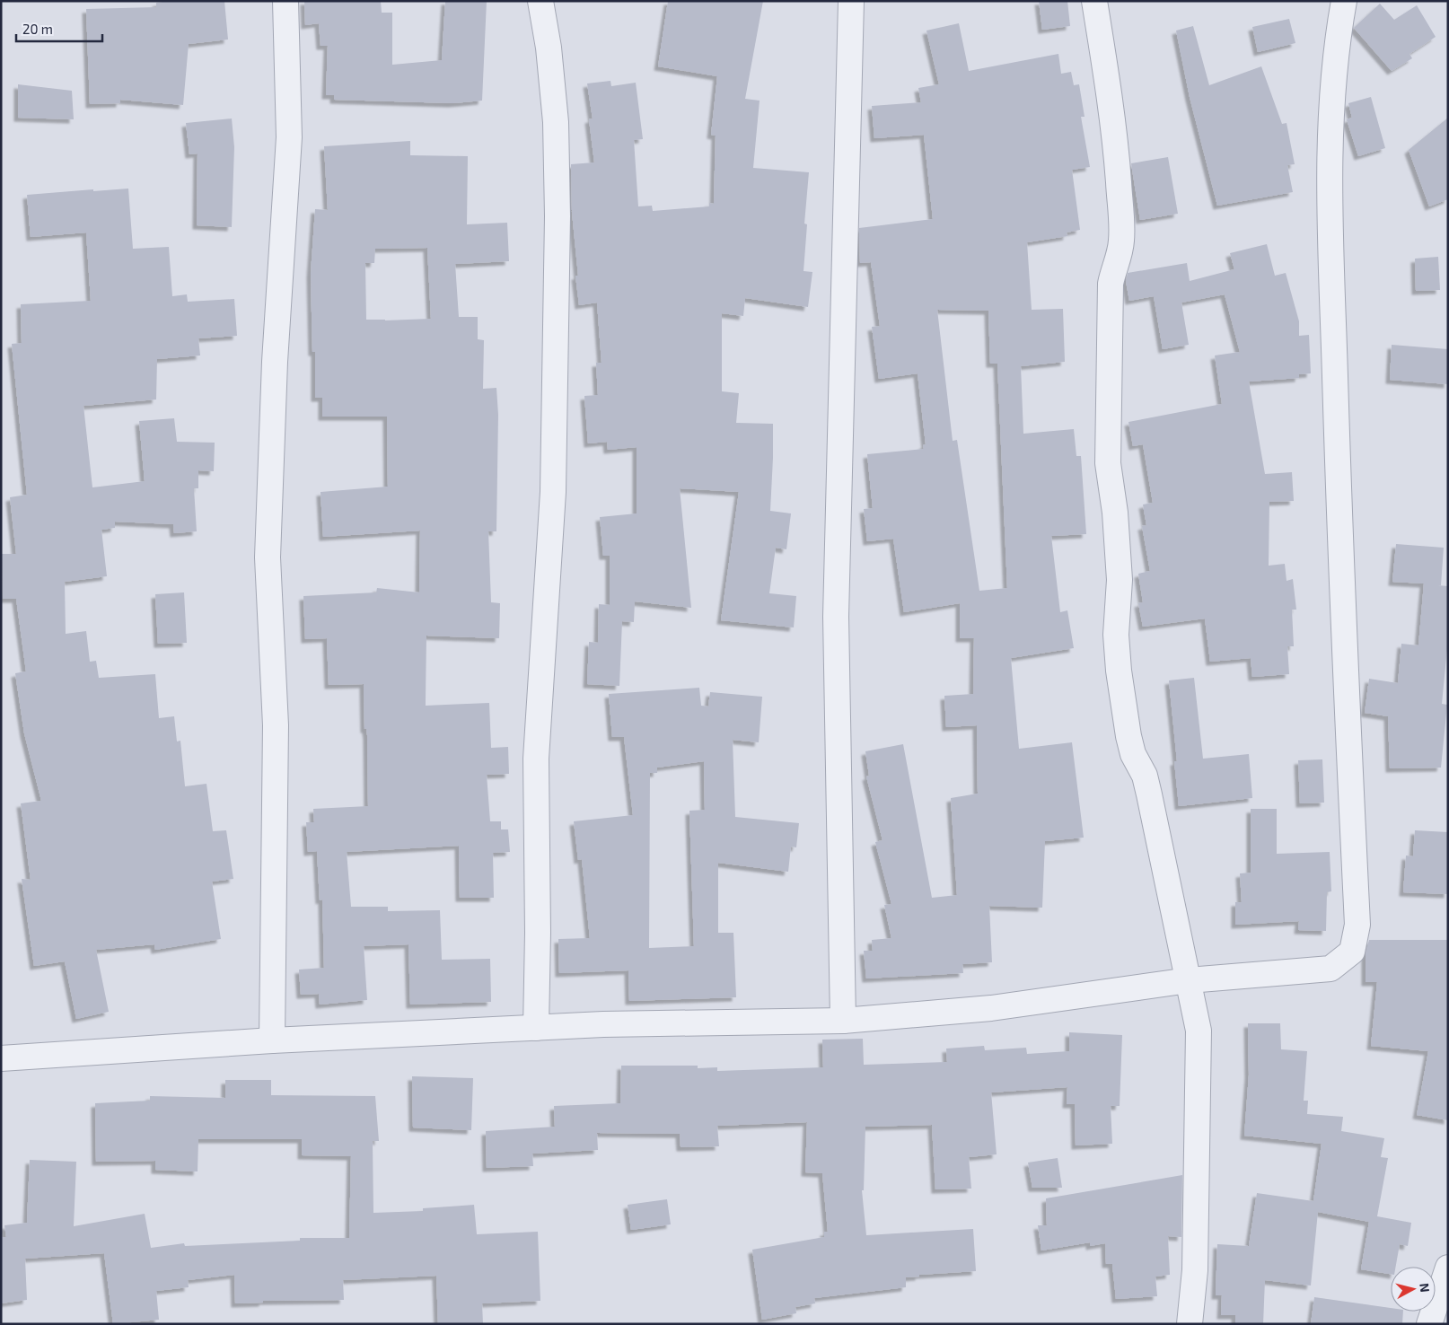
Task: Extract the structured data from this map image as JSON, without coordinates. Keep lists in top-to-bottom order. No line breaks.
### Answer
{"scale_bar":"20 m","north":"right"}
